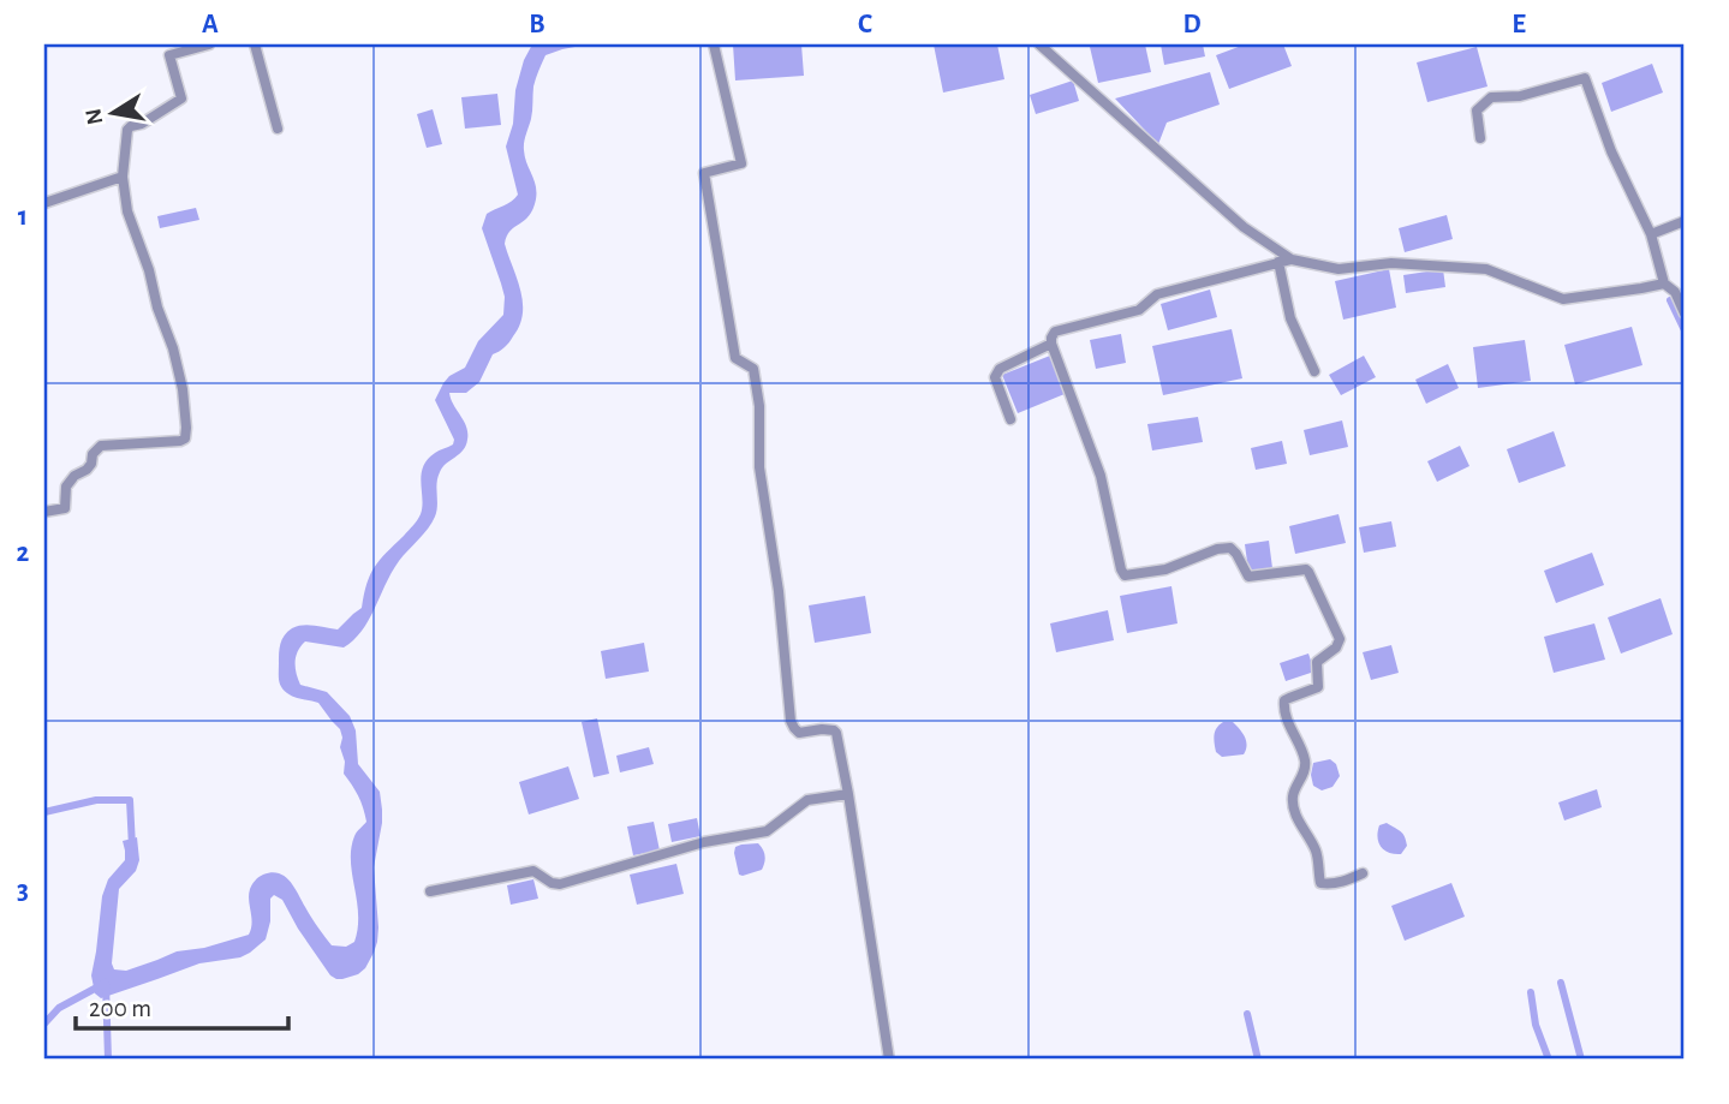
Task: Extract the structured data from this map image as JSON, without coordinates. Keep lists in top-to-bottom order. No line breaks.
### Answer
{"scale_bar":"200 m","north":"left","grid":{"columns":["A","B","C","D","E"],"rows":["1","2","3"]}}
